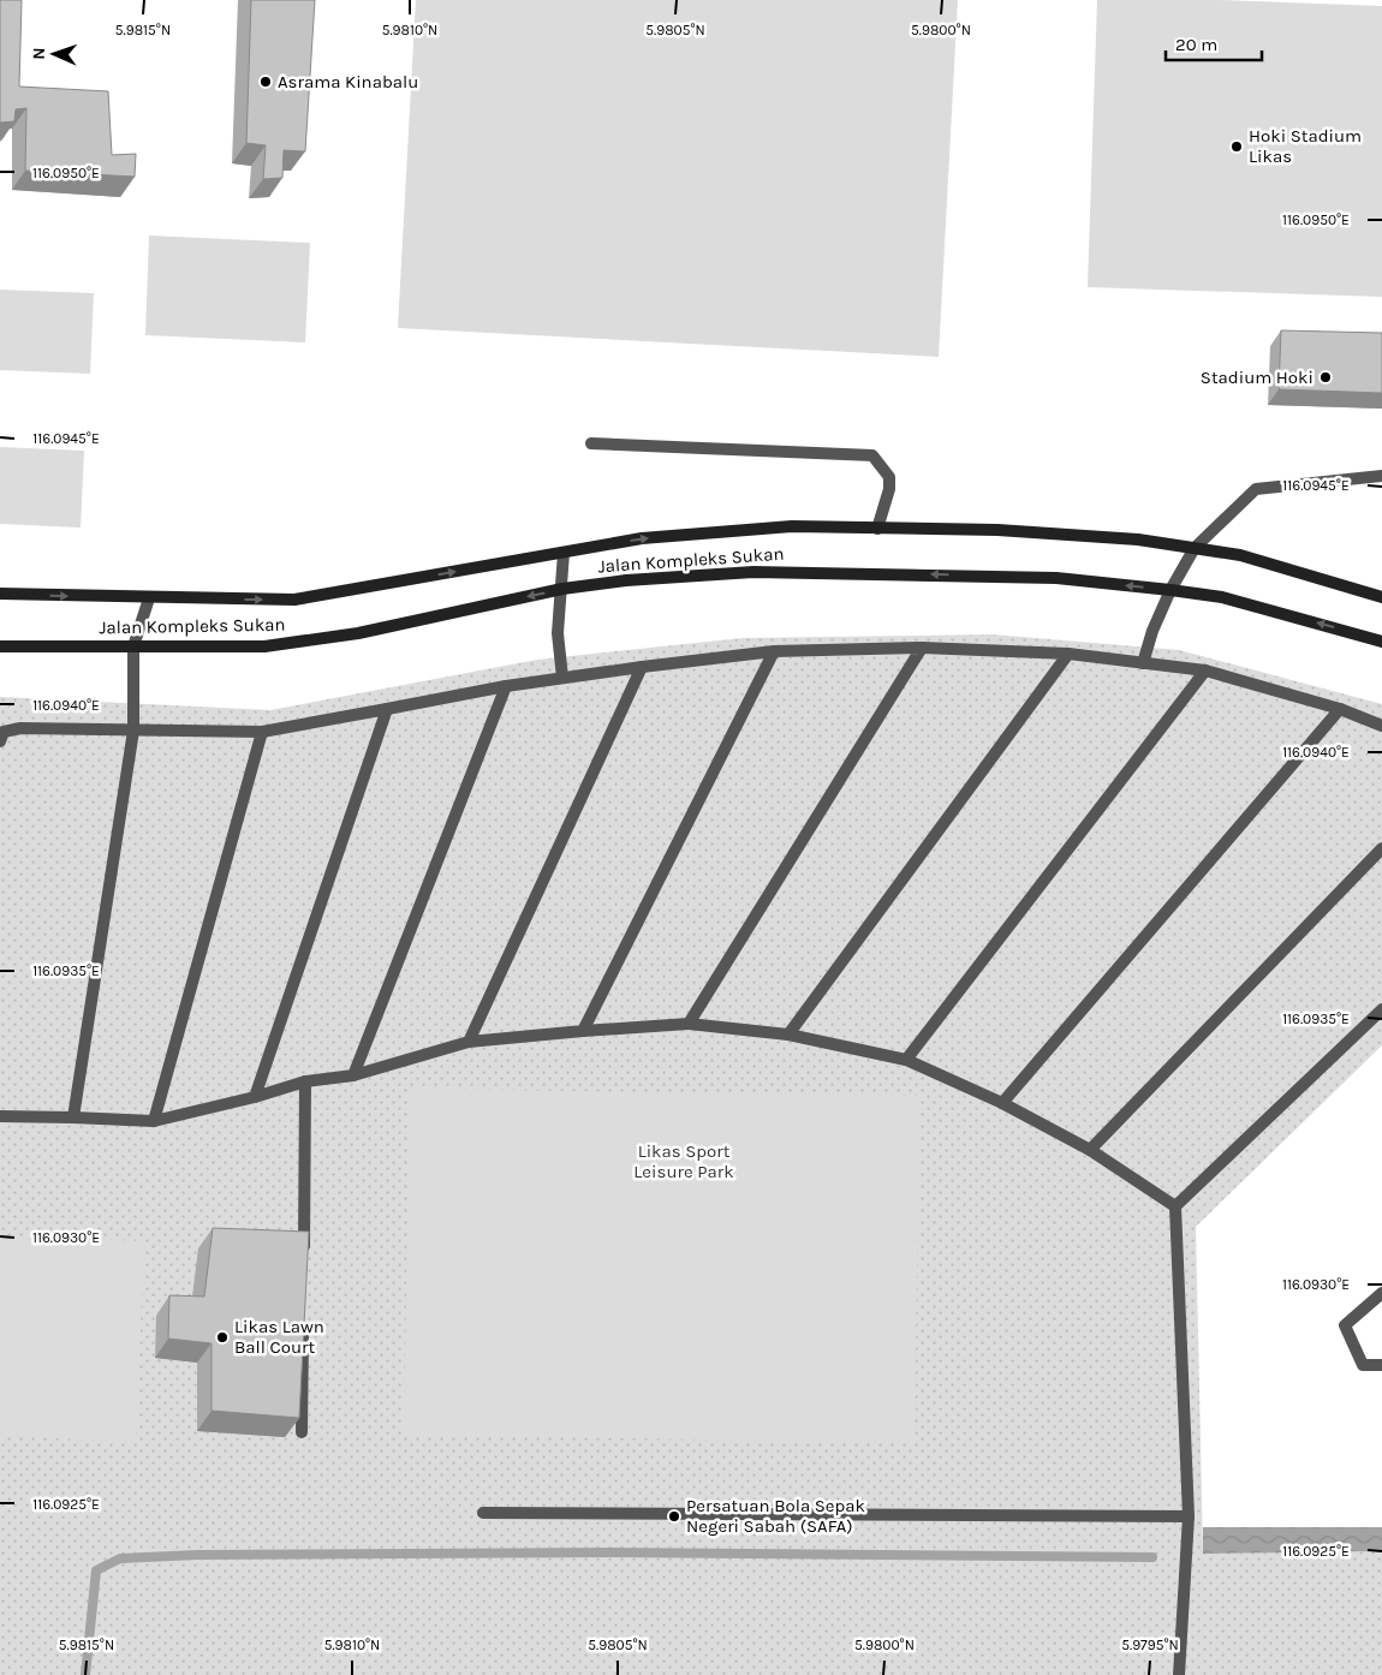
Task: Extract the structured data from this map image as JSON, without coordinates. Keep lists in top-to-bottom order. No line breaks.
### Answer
{"streets":{"main road":["Jalan Kompleks Sukan"]},"parks":["Likas Sport Leisure Park"],"places":["Asrama Kinabalu","Hoki Stadium Likas","Stadium Hoki","Likas Lawn Ball Court","Persatuan Bola Sepak Negeri Sabah (SAFA)"],"scale_bar":"20 m","north":"left","coordinates":["5.9815°N","5.9810°N","5.9805°N","5.9800°N","116.0950°E","116.0945°E","116.0940°E","116.0935°E","116.0930°E","116.0925°E","5.9795°N"]}
